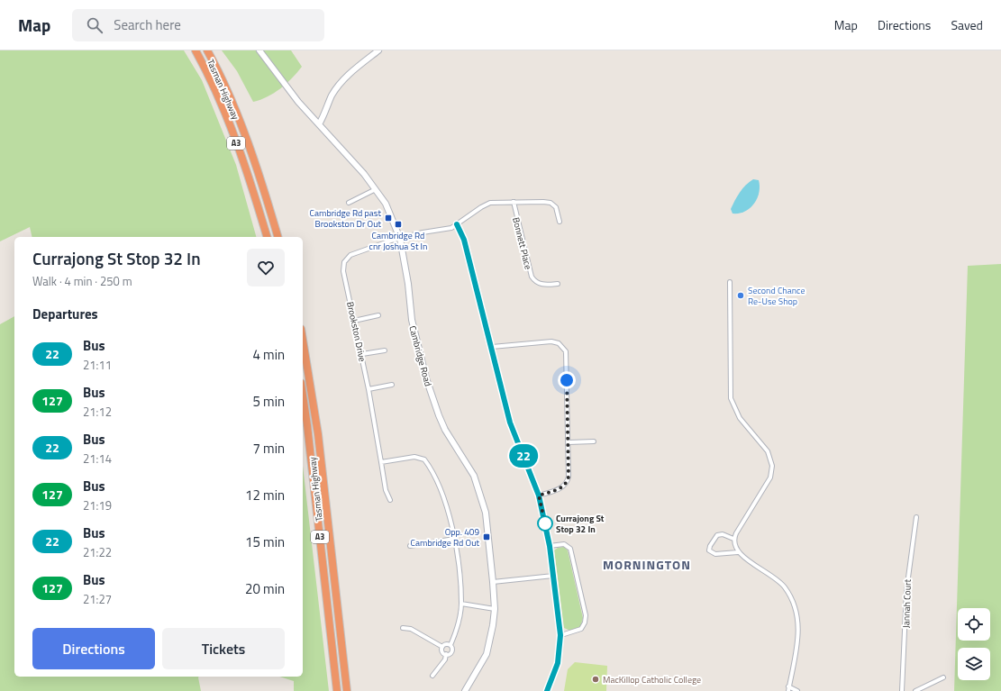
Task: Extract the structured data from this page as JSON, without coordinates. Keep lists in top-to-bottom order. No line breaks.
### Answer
{"streets":{"highway":["Tasman Highway","A3"],"main road":["Cambridge Road"],"street":["Bonnett Place","Brookston Drive","Jannah Court"]},"crossings":[["Brookston Drive","Cambridge Road"]],"districts":["MORNINGTON"],"places":{"transit":["Cambridge Rd past Brookston Dr Out","Cambridge Rd cnr Joshua St In","Opp. 409 Cambridge Rd Out"],"other":["Second Chance Re-Use Shop","Currajong St Stop 32 In","MacKillop Catholic College"]},"lines":["bus line 22"],"page":{"header":"Map","search":"Search here","nav":["Map","Directions","Saved"],"on_map":"22","heading":[["Currajong St Stop 32 In","Walk · 4 min · 250 m"],"Departures"],"list":[{"mark":"22","name":"Bus","note":"21:11","value":"4 min"},{"mark":"127","name":"Bus","note":"21:12","value":"5 min"},{"mark":"22","name":"Bus","note":"21:14","value":"7 min"},{"mark":"127","name":"Bus","note":"21:19","value":"12 min"},{"mark":"22","name":"Bus","note":"21:22","value":"15 min"},{"mark":"127","name":"Bus","note":"21:27","value":"20 min"}],"buttons":["Directions","Tickets"]}}
